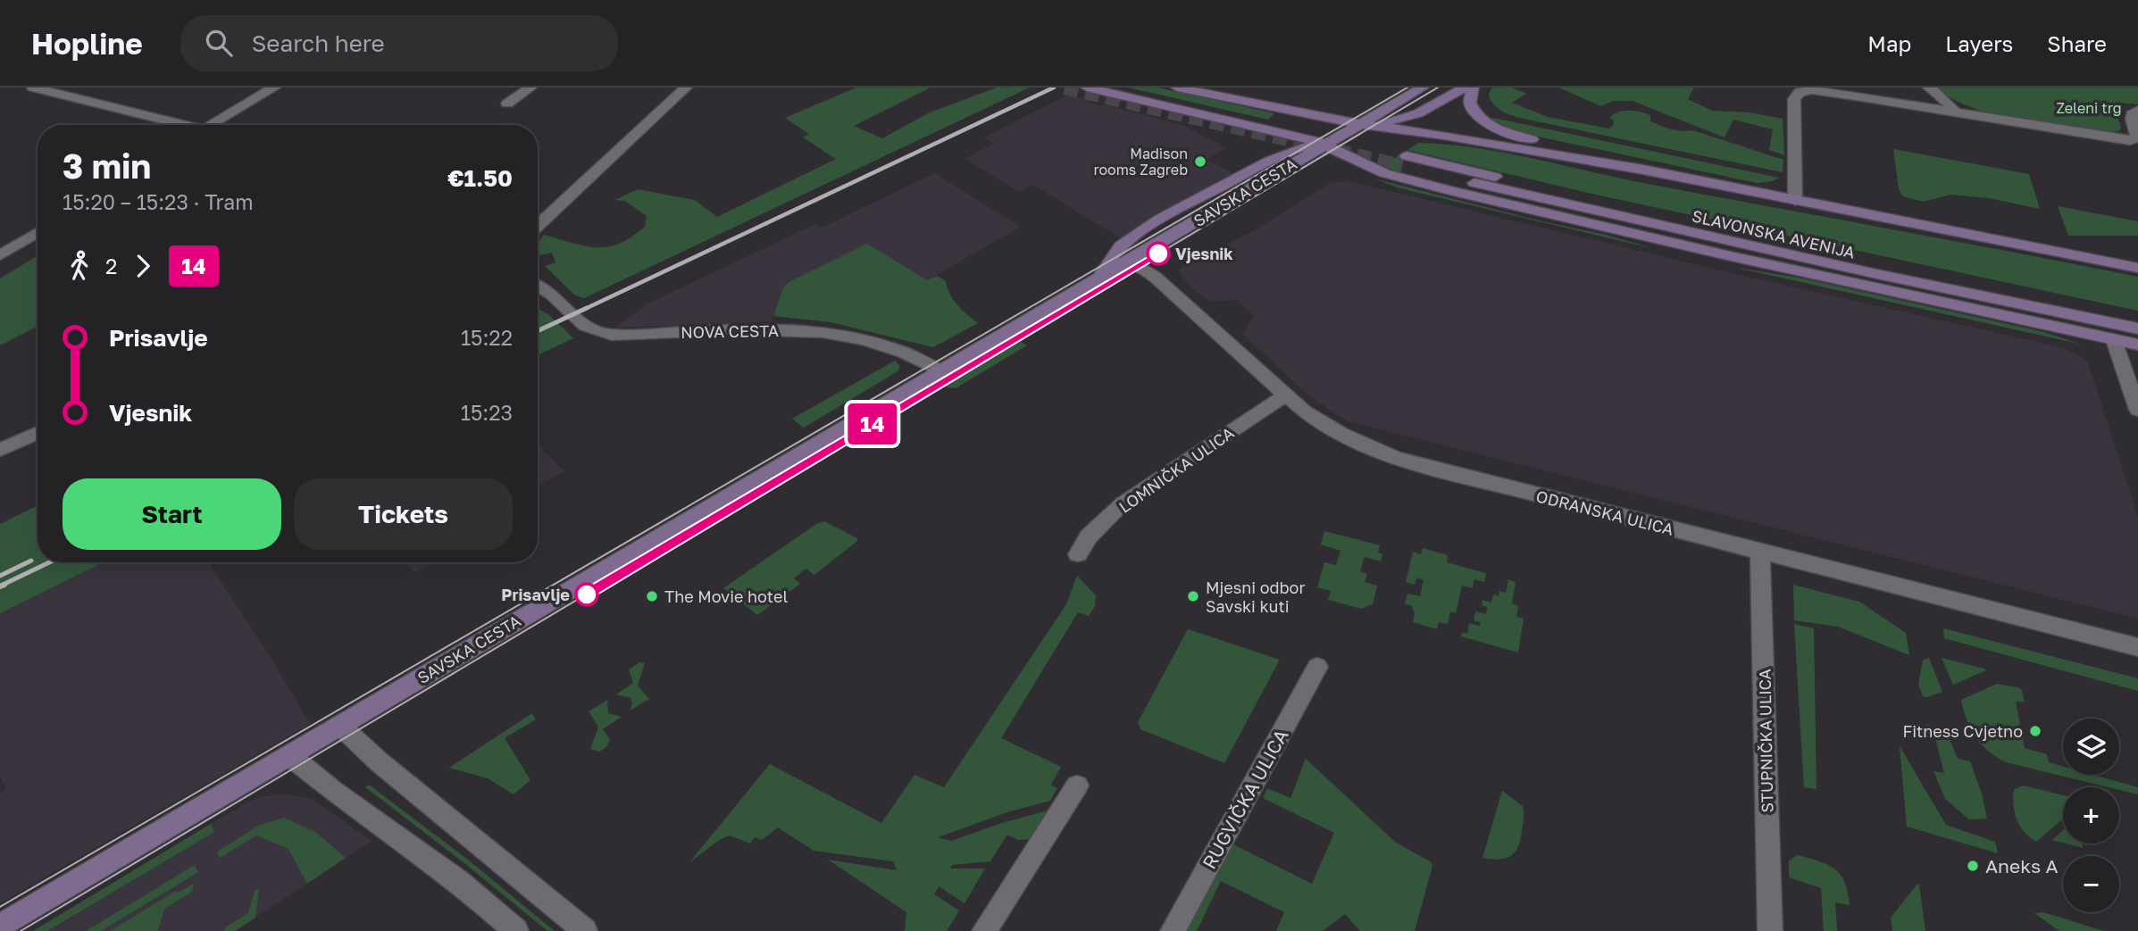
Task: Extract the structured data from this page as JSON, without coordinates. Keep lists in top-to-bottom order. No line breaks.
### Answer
{"streets":{"main road":["SAVSKA CESTA","SLAVONSKA AVENIJA"],"street":["NOVA CESTA","LOMNIČKA ULICA","ODRANSKA ULICA","STUPNIČKA ULICA","RUGVIČKA ULICA"]},"crossings":[["SAVSKA CESTA","NOVA CESTA"],["SAVSKA CESTA","ODRANSKA ULICA"],["LOMNIČKA ULICA","ODRANSKA ULICA"],["ODRANSKA ULICA","STUPNIČKA ULICA"]],"parks":["Zeleni trg"],"places":["Madison rooms Zagreb","Vjesnik","Prisavlje","The Movie hotel","Mjesni odbor Savski kuti","Fitness Cvjetno","Aneks A"],"lines":["tram line 14"],"page":{"header":"Hopline","search":"Search here","nav":["Map","Layers","Share"],"on_map":"14","heading":["3 min","15:20 – 15:23 · Tram","€1.50"],"legs":["2","14"],"list":[{"name":"Prisavlje","value":"15:22"},{"name":"Vjesnik","value":"15:23"}],"buttons":["Start","Tickets"],"map_buttons":["+","−"]}}
